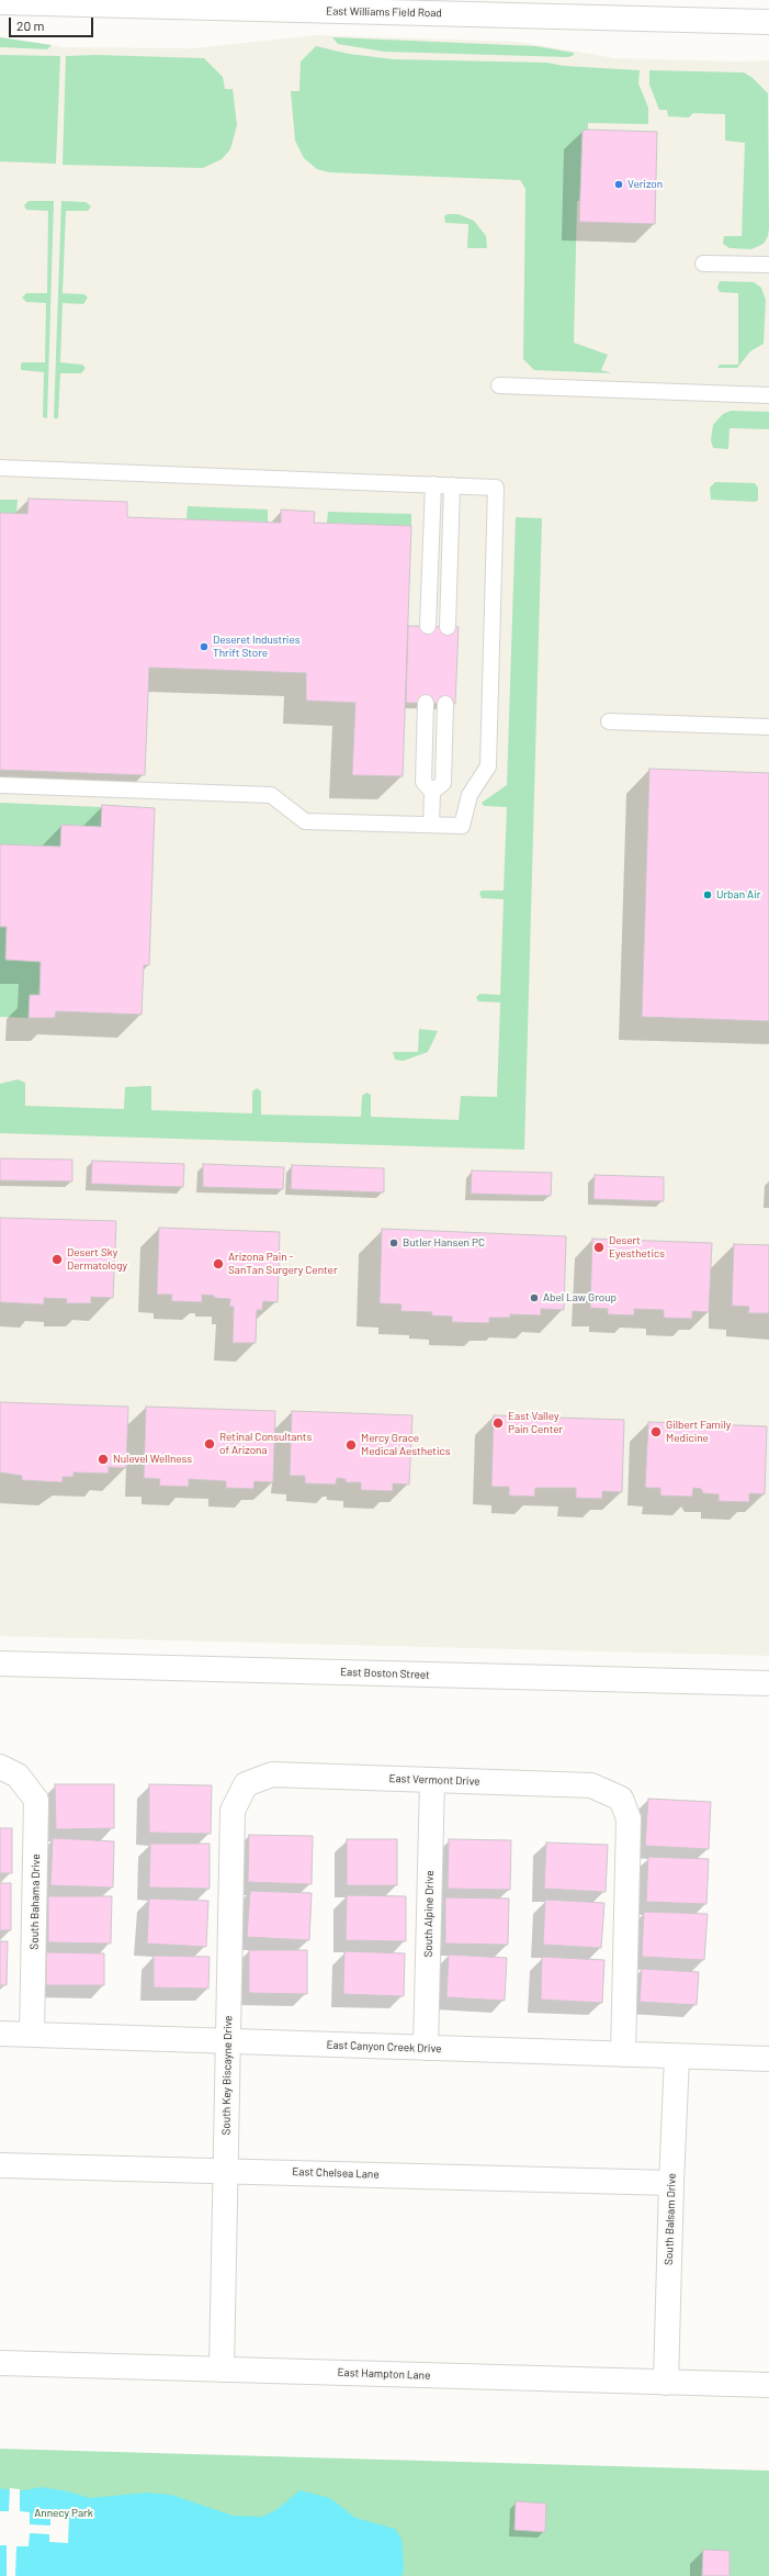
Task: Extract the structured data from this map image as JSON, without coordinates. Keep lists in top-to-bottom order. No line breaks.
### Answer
{"streets":{"street":["East Williams Field Road","East Boston Street","East Vermont Drive","South Bahama Drive","South Alpine Drive","East Canyon Creek Drive","South Key Biscayne Drive","East Chelsea Lane","South Balsam Drive","East Hampton Lane"]},"crossings":[["East Vermont Drive","South Alpine Drive"],["East Vermont Drive","East Canyon Creek Drive"],["East Vermont Drive","South Key Biscayne Drive"],["South Bahama Drive","East Canyon Creek Drive"],["South Alpine Drive","East Canyon Creek Drive"],["East Canyon Creek Drive","South Key Biscayne Drive"],["East Canyon Creek Drive","South Balsam Drive"],["South Key Biscayne Drive","East Chelsea Lane"],["South Key Biscayne Drive","East Hampton Lane"],["East Chelsea Lane","South Balsam Drive"],["South Balsam Drive","East Hampton Lane"]],"parks":["Annecy Park"],"places":["Verizon","Deseret Industries Thrift Store","Urban Air","Butler Hansen PC","Desert Eyesthetics","Desert Sky Dermatology","Arizona Pain - SanTan Surgery Center","Abel Law Group","East Valley Pain Center","Gilbert Family Medicine","Retinal Consultants of Arizona","Mercy Grace Medical Aesthetics","Nulevel Wellness"],"scale_bar":"20 m"}
